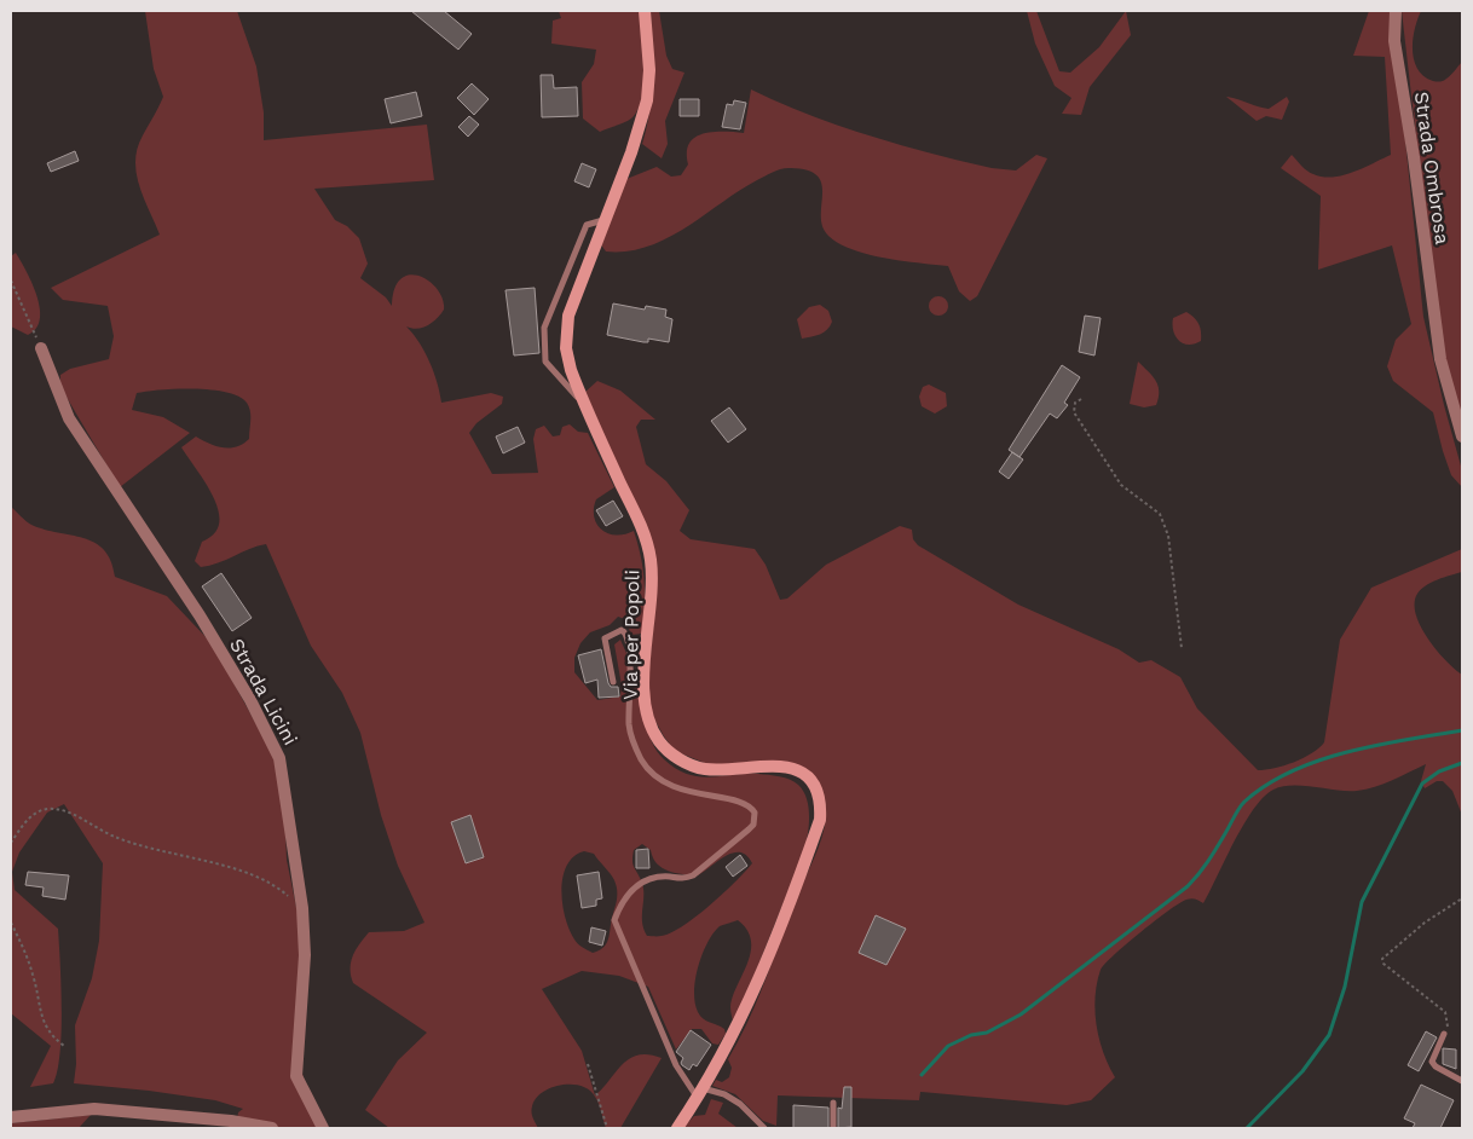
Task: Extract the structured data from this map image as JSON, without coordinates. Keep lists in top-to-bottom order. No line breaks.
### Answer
{"streets":{"main road":["Via per Popoli"],"street":["Strada Ombrosa","Strada Licini"]}}
